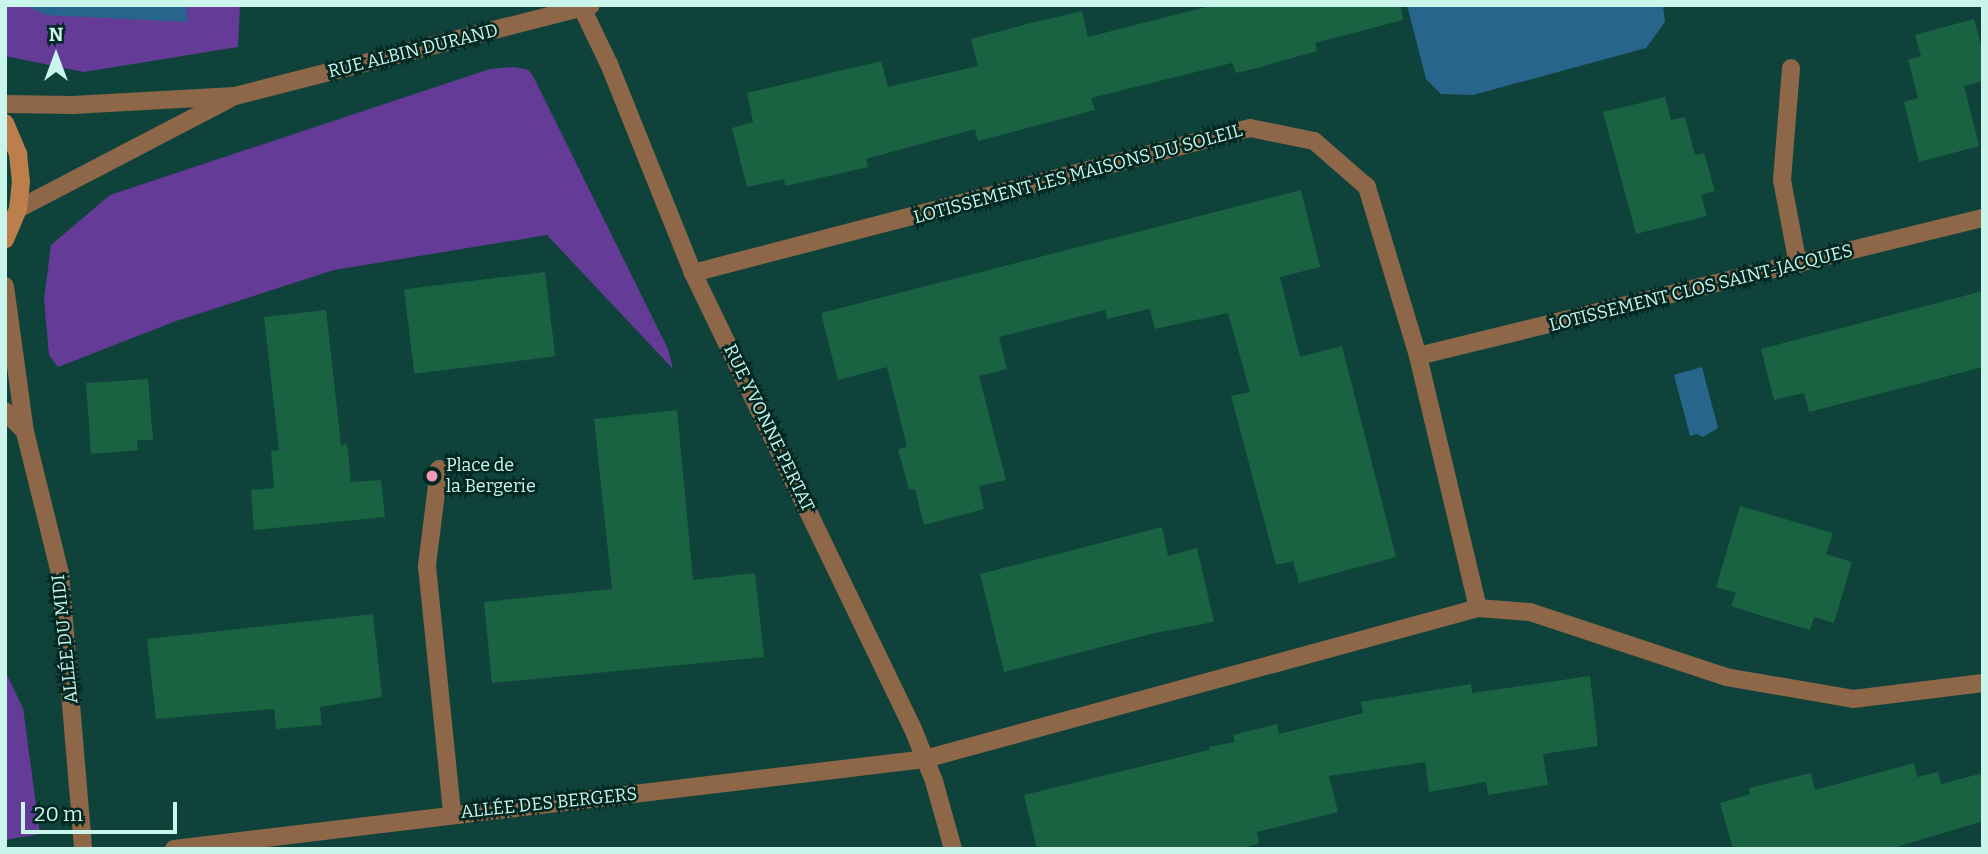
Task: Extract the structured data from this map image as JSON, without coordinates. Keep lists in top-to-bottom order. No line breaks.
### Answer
{"streets":{"street":["RUE ALBIN DURAND","LOTISSEMENT LES MAISONS DU SOLEIL","LOTISSEMENT CLOS SAINT-JACQUES","RUE YVONNE PERTAT","ALLÉE DU MIDI","ALLÉE DES BERGERS"]},"crossings":[["RUE ALBIN DURAND","RUE YVONNE PERTAT"],["LOTISSEMENT LES MAISONS DU SOLEIL","LOTISSEMENT CLOS SAINT-JACQUES"],["LOTISSEMENT LES MAISONS DU SOLEIL","RUE YVONNE PERTAT"],["RUE YVONNE PERTAT","ALLÉE DES BERGERS"]],"places":["Place de la Bergerie"],"scale_bar":"20 m","north":"top"}
